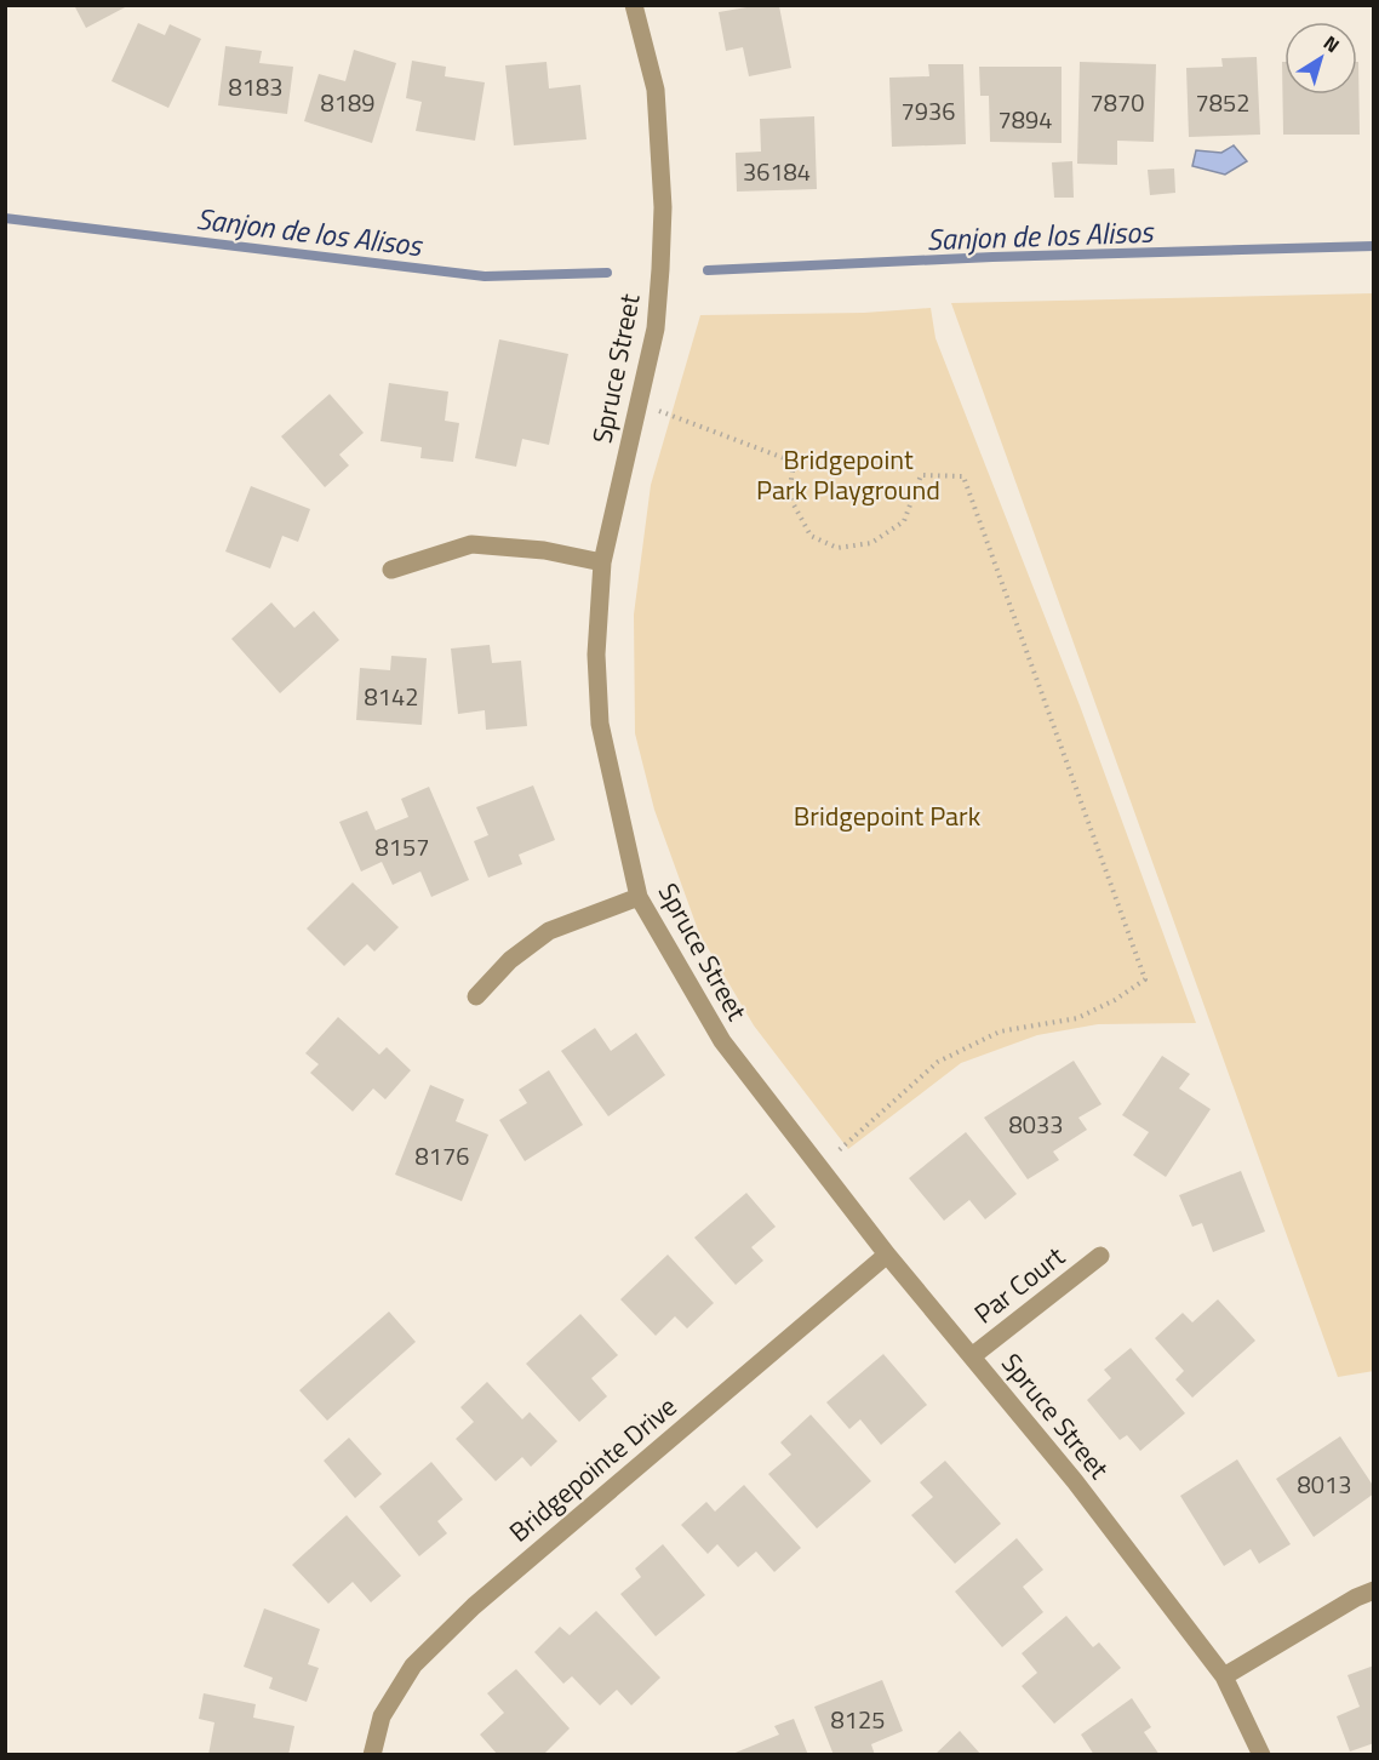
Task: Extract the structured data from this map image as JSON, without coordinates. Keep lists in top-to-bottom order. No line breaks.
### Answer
{"streets":{"street":["Spruce Street","Par Court","Bridgepointe Drive"]},"crossings":[["Spruce Street","Par Court"],["Spruce Street","Bridgepointe Drive"]],"water":["Sanjon de los Alisos"],"parks":["Bridgepoint Park Playground","Bridgepoint Park"],"house_numbers":["8183","8189","7870","7852","7936","7894","36184","8142","8157","8033","8176","8013","8125"],"north":"top right"}
